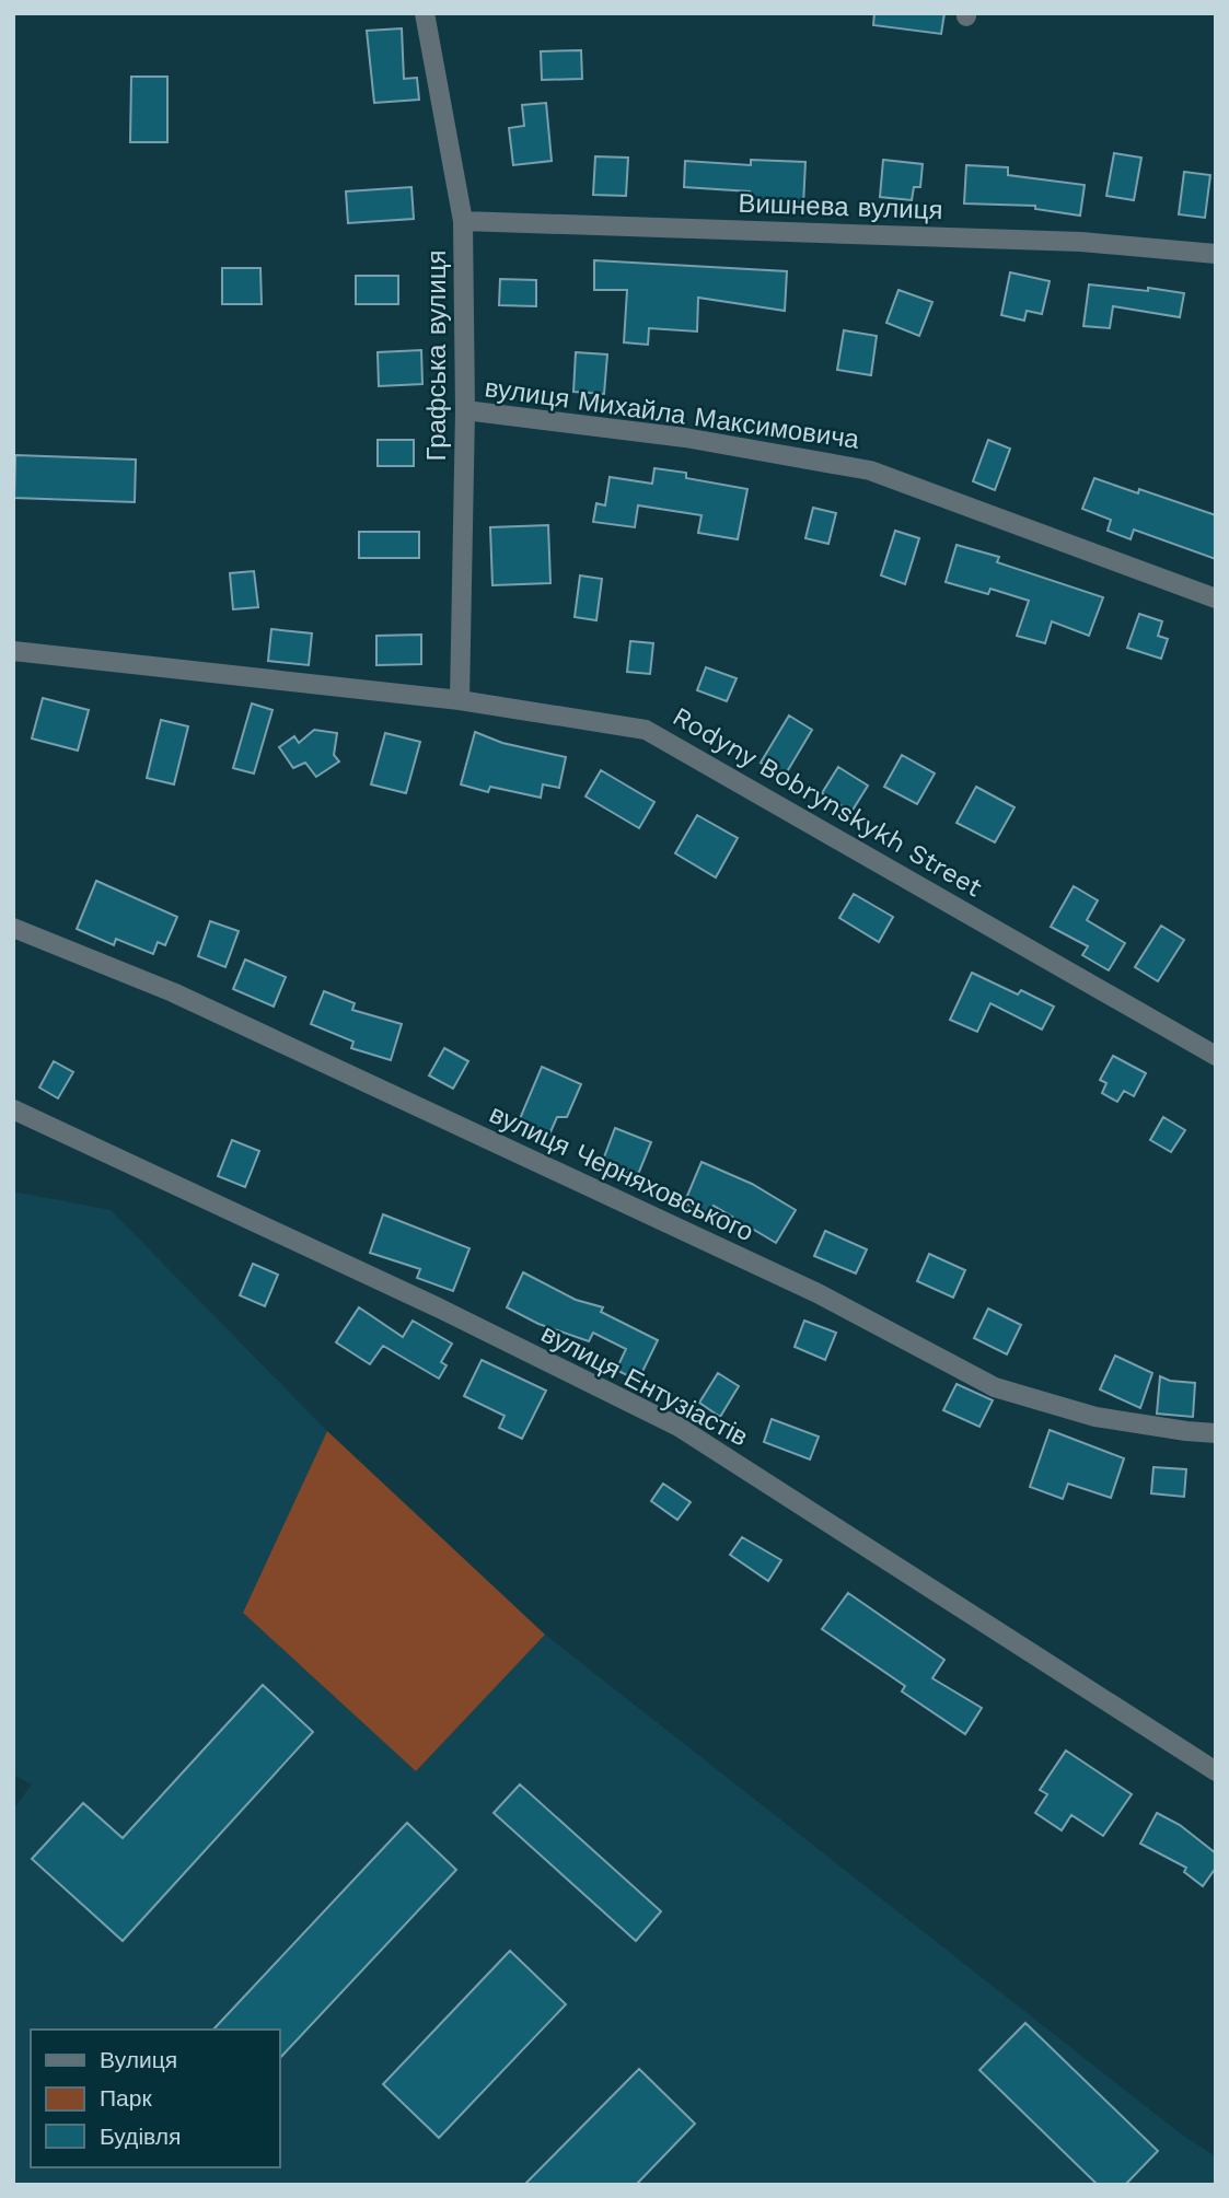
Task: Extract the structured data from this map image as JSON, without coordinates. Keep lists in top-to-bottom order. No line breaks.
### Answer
{"streets":{"street":["Вишнева вулиця","Графська вулиця","вулиця Михайла Максимовича","Rodyny Bobrynskykh Street","вулиця Черняховського","вулиця Ентузіастів"]},"crossings":[["Вишнева вулиця","Графська вулиця"],["Графська вулиця","вулиця Михайла Максимовича"],["Графська вулиця","Rodyny Bobrynskykh Street"]],"legend":["Вулиця","Парк","Будівля"]}
